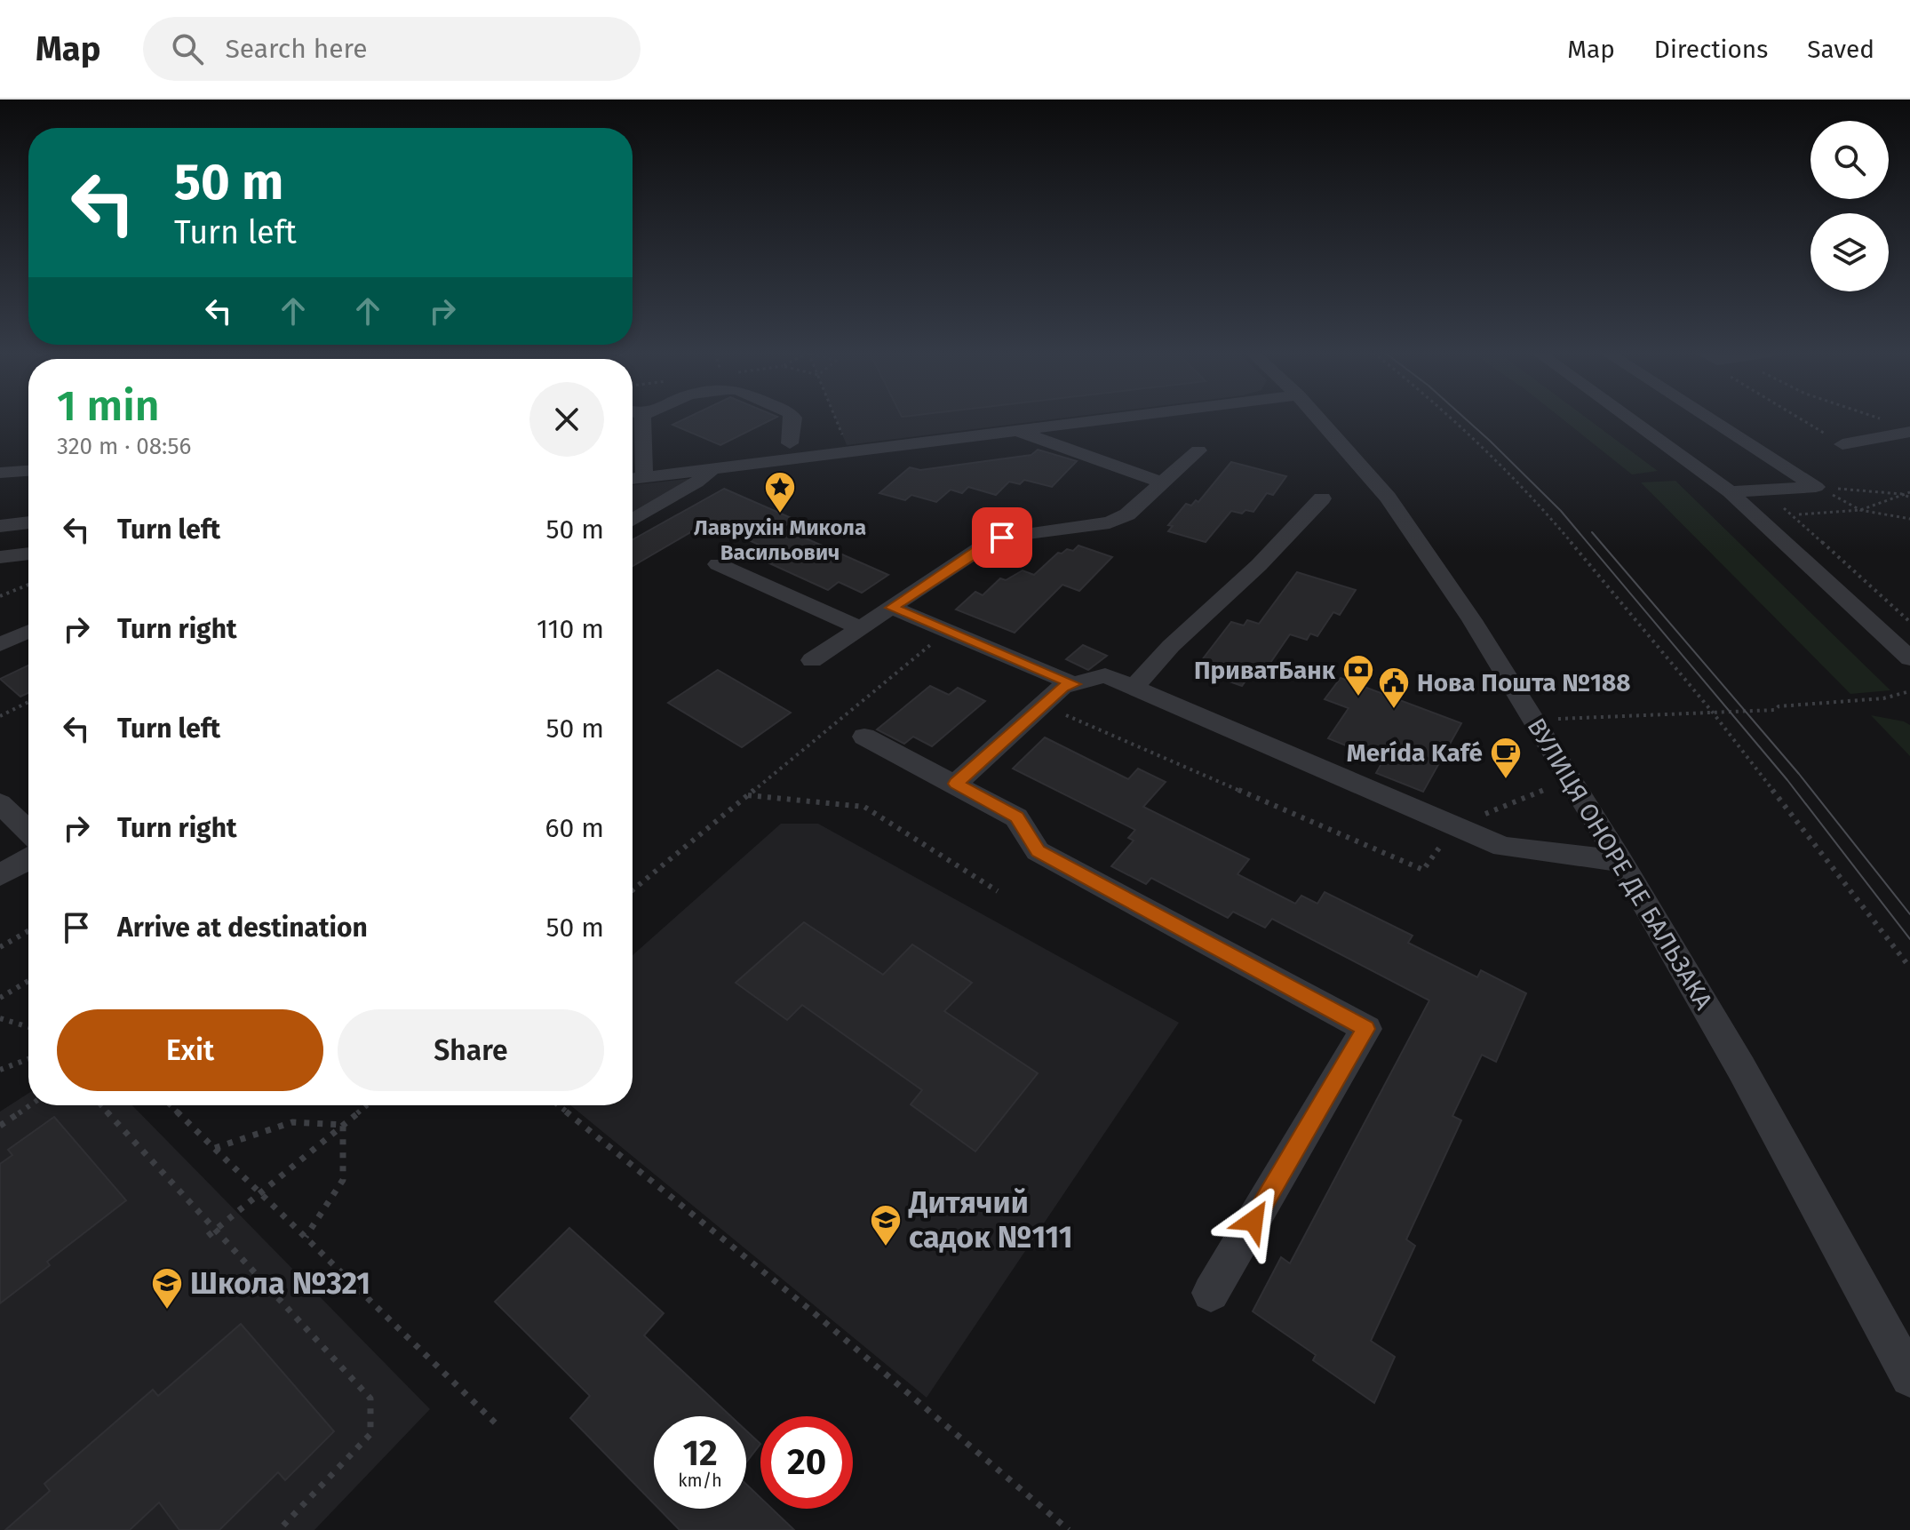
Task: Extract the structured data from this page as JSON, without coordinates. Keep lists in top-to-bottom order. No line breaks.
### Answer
{"streets":{"street":["ВУЛИЦЯ ОНОРЕ ДЕ БАЛЬЗАКА"]},"places":{"place":["Лаврухін Микола Васильович"],"bank":["ПриватБанк"],"public building":["Нова Пошта №188"],"cafe":["Merída Kafé"],"school or university":["Дитячий садок №111","Школа №321"]},"page":{"header":"Map","search":"Search here","nav":["Map","Directions","Saved"],"turn":["50 m","Turn left"],"heading":["1 min","320 m · 08:56"],"list":[{"name":"Turn left","value":"50 m"},{"name":"Turn right","value":"110 m"},{"name":"Turn left","value":"50 m"},{"name":"Turn right","value":"60 m"},{"name":"Arrive at destination","value":"50 m"}],"buttons":["Exit","Share"],"speed":"12 km/h","limit":"20"}}
